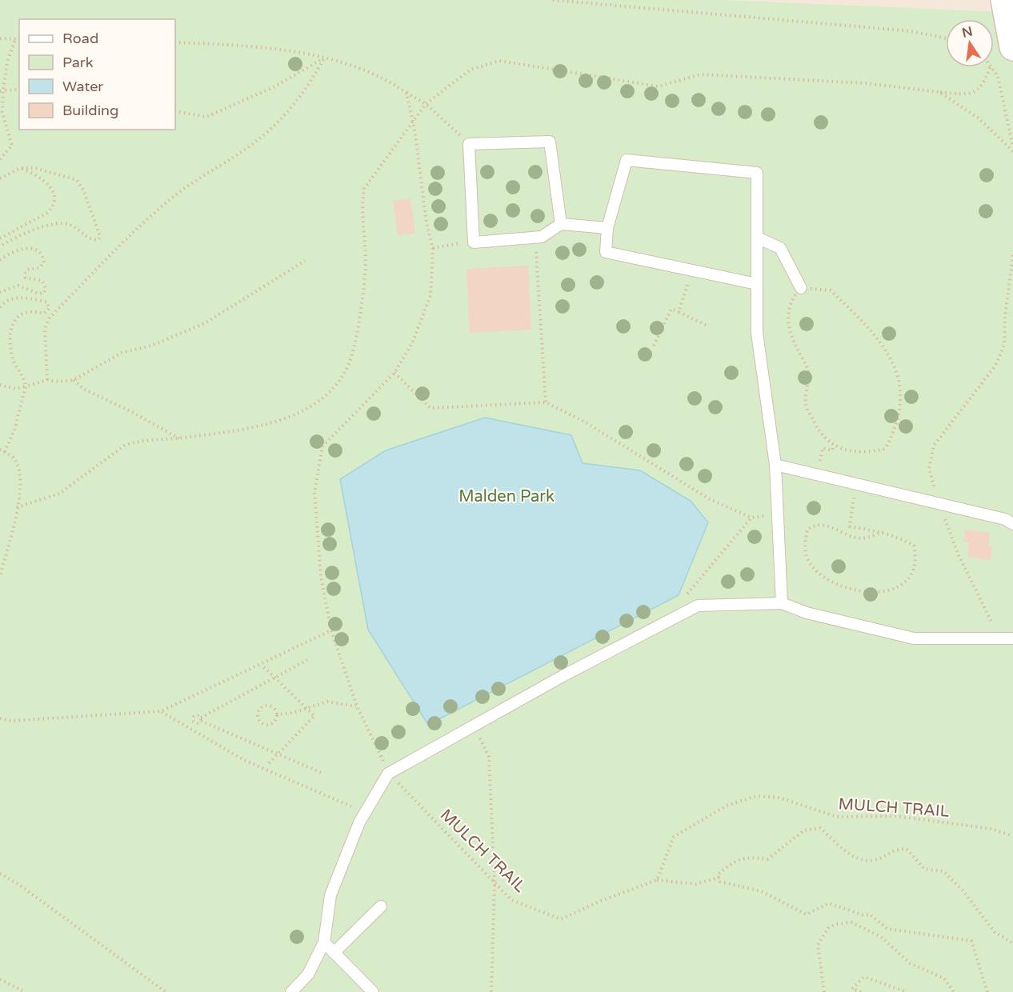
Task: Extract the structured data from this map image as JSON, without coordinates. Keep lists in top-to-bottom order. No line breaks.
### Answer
{"streets":{"path":["MULCH TRAIL"]},"parks":["Malden Park"],"legend":["Road","Park","Water","Building"],"north":"top"}
